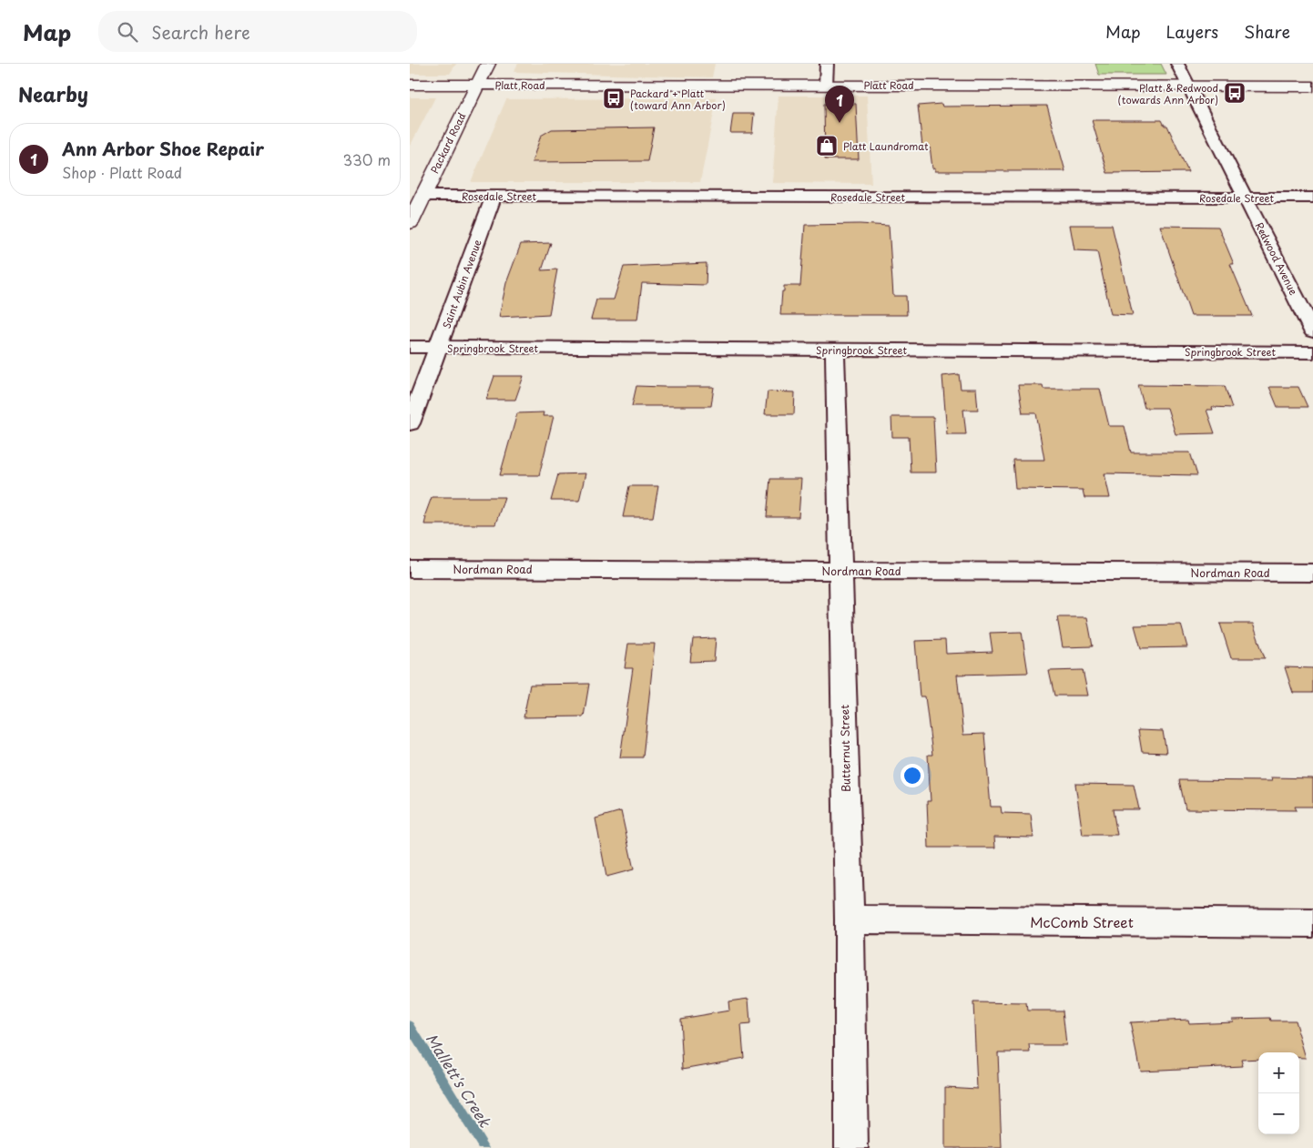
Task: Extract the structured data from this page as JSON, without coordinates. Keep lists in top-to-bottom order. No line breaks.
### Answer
{"streets":{"main road":["Platt Road","Packard Road"],"street":["Rosedale Street","Redwood Avenue","Saint Aubin Avenue","Springbrook Street","Nordman Road","Butternut Street","McComb Street"]},"crossings":[["Platt Road","Packard Road"],["Platt Road","Redwood Avenue"],["Packard Road","Rosedale Street"],["Rosedale Street","Redwood Avenue"],["Rosedale Street","Saint Aubin Avenue"],["Saint Aubin Avenue","Springbrook Street"],["Springbrook Street","Butternut Street"],["Nordman Road","Butternut Street"],["Butternut Street","McComb Street"]],"water":["Mallett's Creek"],"places":{"bus stop":["Platt & Redwood (towards Ann Arbor)","Packard + Platt (toward Ann Arbor)"],"shop":["Platt Laundromat"]},"page":{"header":"Map","search":"Search here","nav":["Map","Layers","Share"],"heading":"Nearby","pins":"1","list":[{"mark":"1","name":"Ann Arbor Shoe Repair","note":"Shop · Platt Road","value":"330 m"}],"map_buttons":["+","−"]}}
